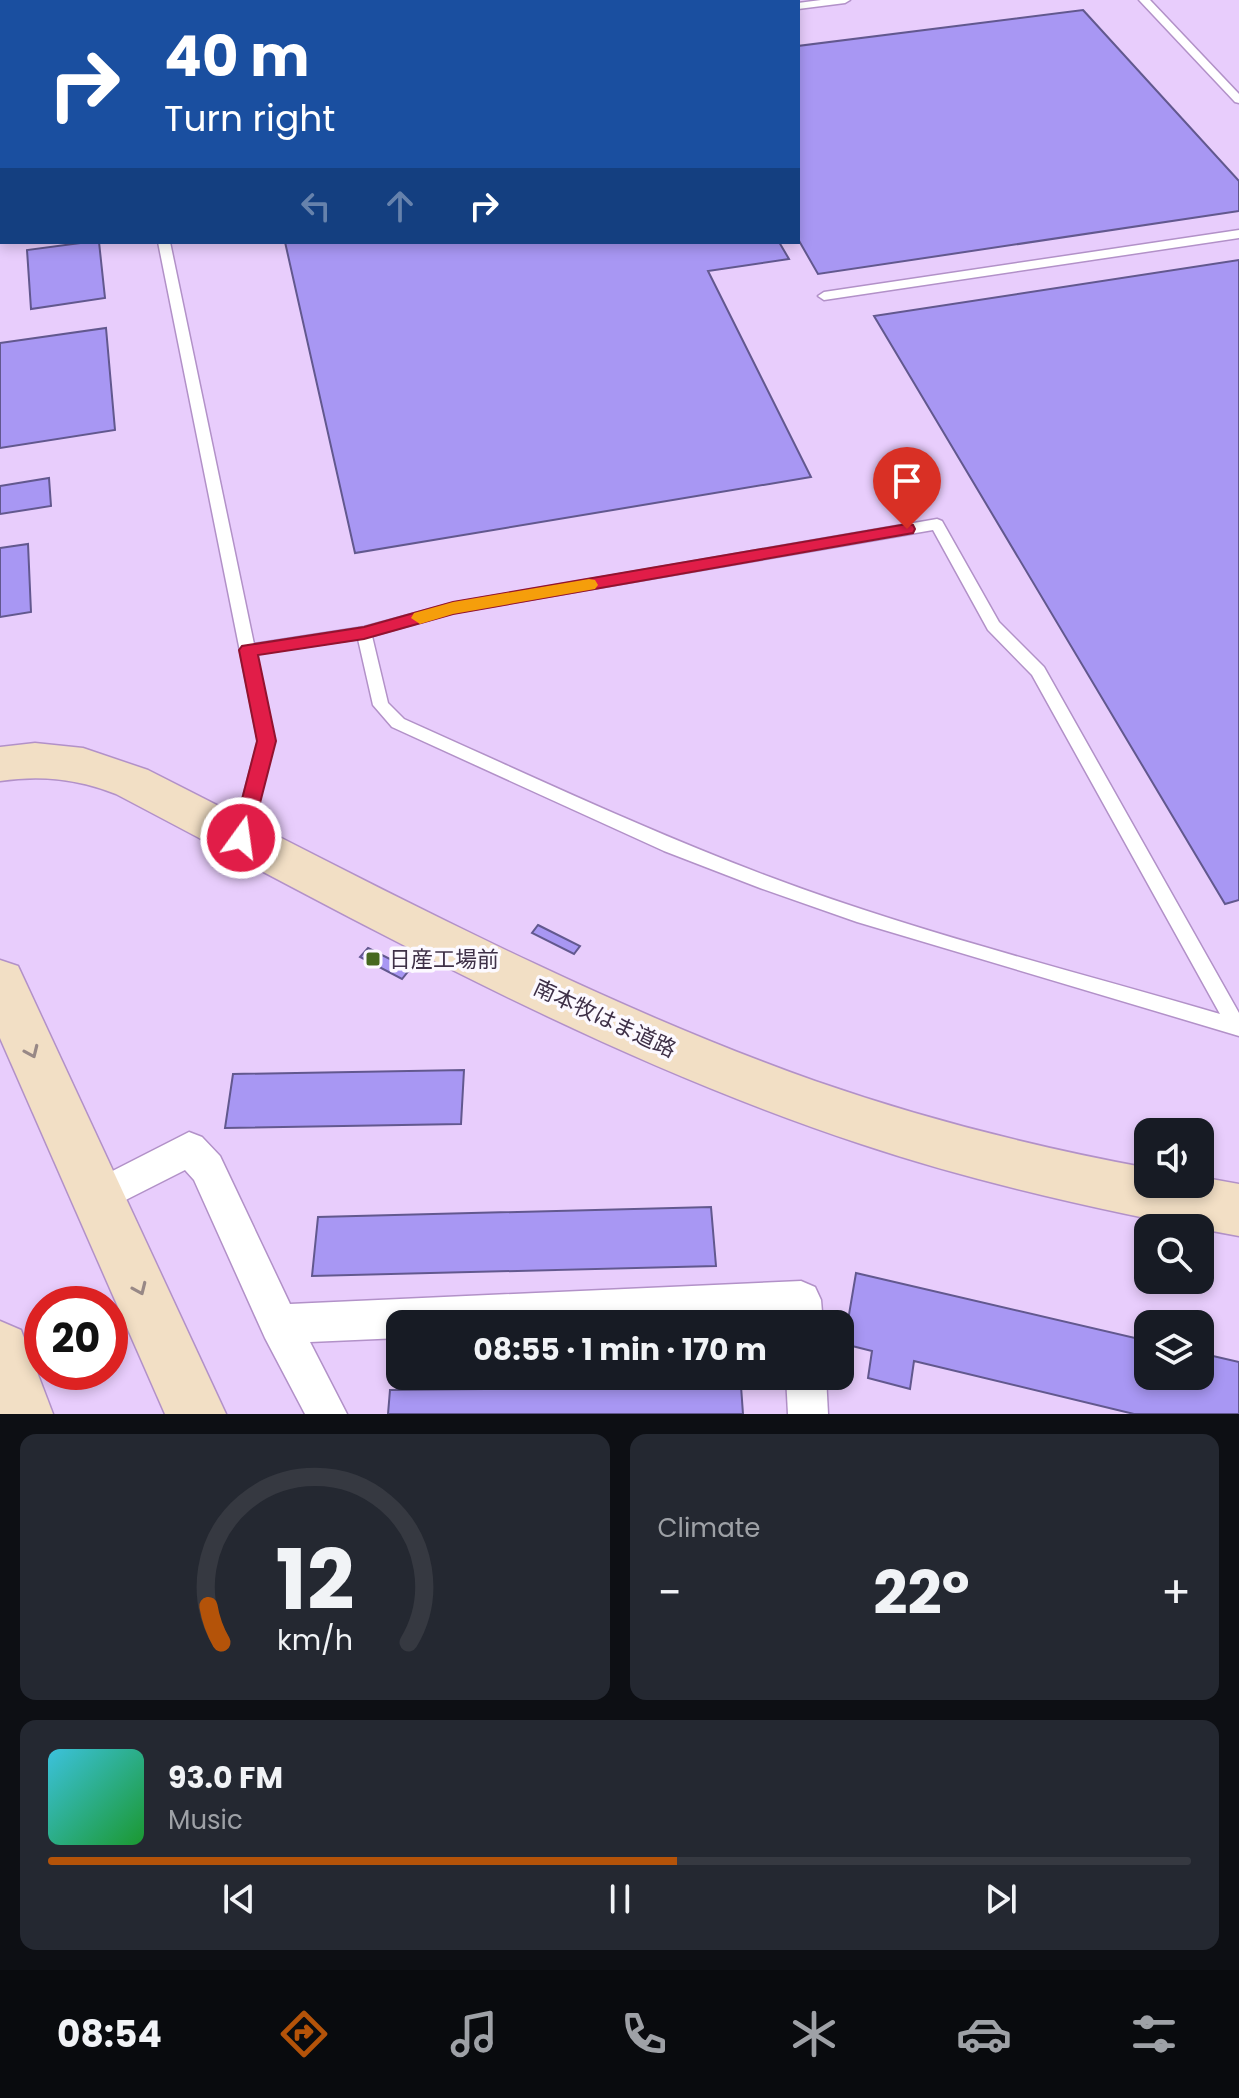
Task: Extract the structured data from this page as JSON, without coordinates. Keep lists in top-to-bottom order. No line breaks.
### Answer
{"streets":{"street":["南本牧はま道路"]},"places":{"transit":["日産工場前"]},"page":{"turn":["40 m","Turn right"],"limit":"20","trip":"08:55 · 1 min · 170 m","tile":"Climate","heat":["−","22°","+"],"song":["93.0 FM","Music"],"tabs":"08:54","gauge":["12","km/h"]}}
